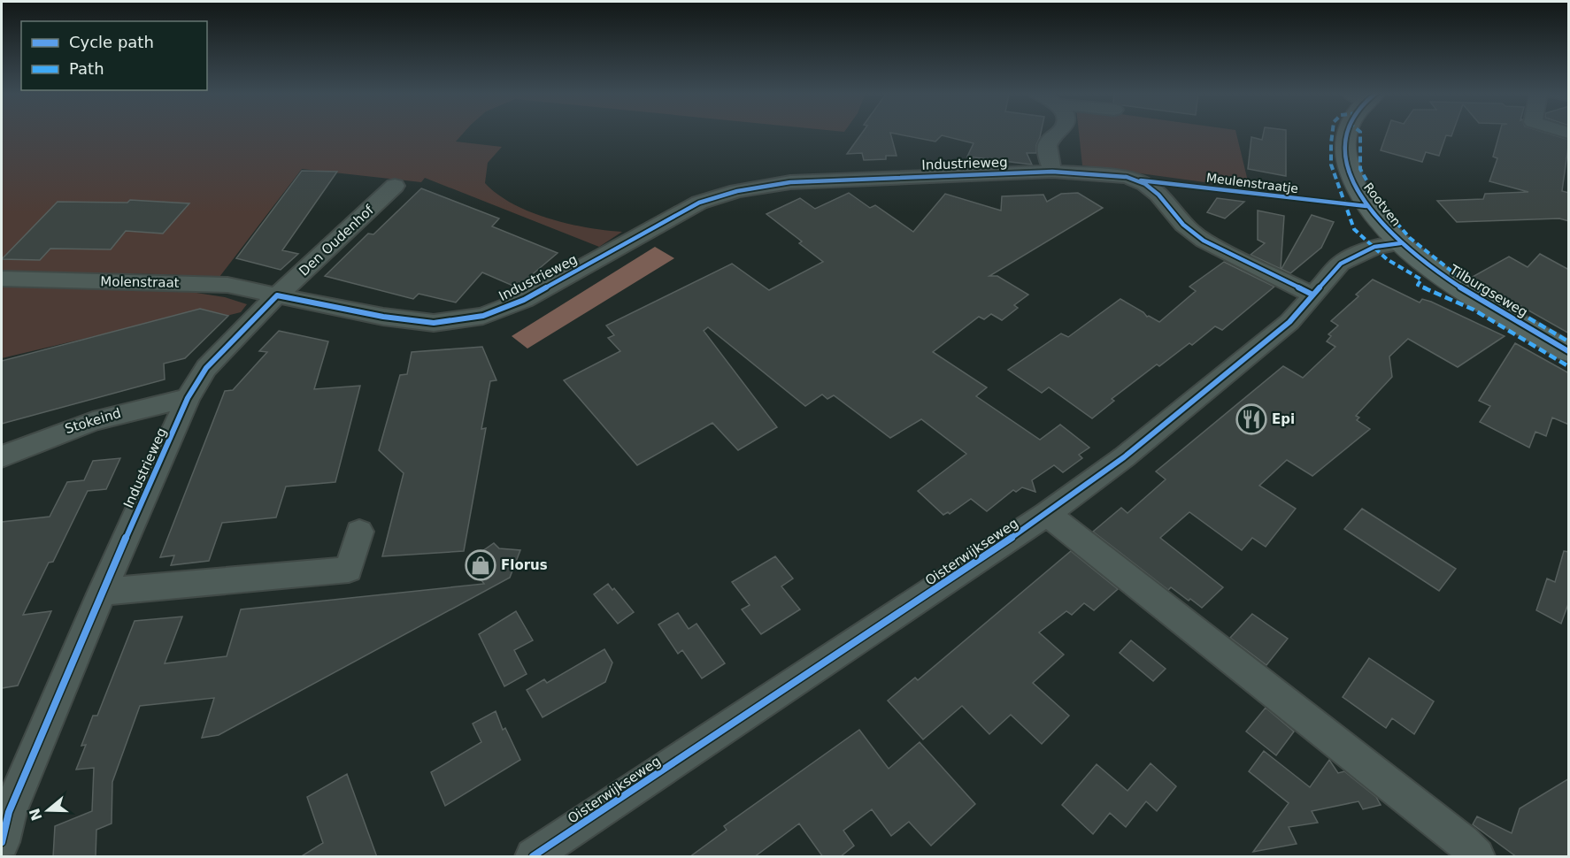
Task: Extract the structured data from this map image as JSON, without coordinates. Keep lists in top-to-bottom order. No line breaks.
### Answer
{"streets":{"street":["Industrieweg","Rootven","Den Oudenhof","Molenstraat","Tilburgseweg","Stokeind","Oisterwijkseweg"],"cycle path":["Meulenstraatje"]},"crossings":[["Industrieweg","Den Oudenhof"],["Industrieweg","Molenstraat"],["Industrieweg","Stokeind"],["Industrieweg","Oisterwijkseweg"],["Rootven","Tilburgseweg"],["Rootven","Oisterwijkseweg"],["Den Oudenhof","Molenstraat"],["Tilburgseweg","Oisterwijkseweg"]],"places":{"restaurant":["Epi"],"shop":["Florus"]},"legend":["Cycle path","Path"],"north":"left"}
